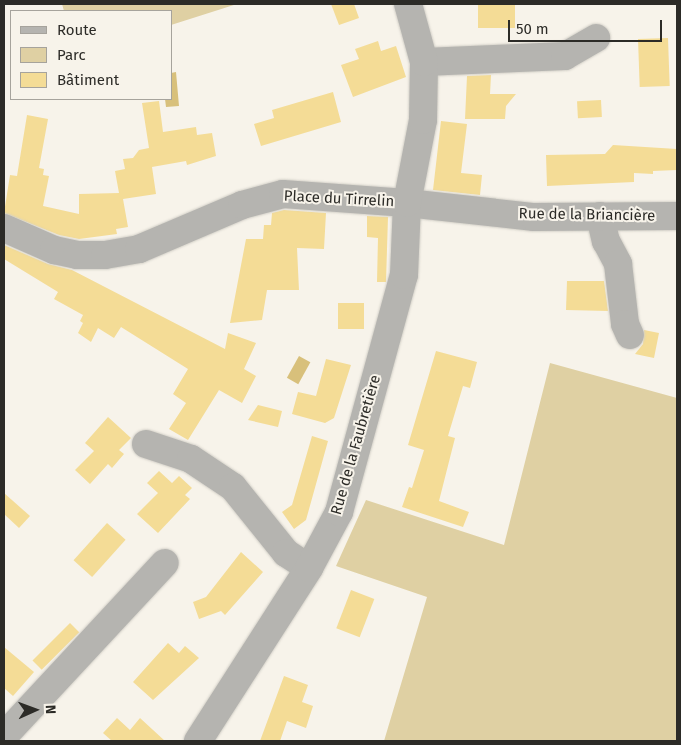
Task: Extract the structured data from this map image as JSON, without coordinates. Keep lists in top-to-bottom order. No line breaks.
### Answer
{"streets":{"street":["Place du Tirrelin","Rue de la Briancière","Rue de la Faubretière"]},"crossings":[["Place du Tirrelin","Rue de la Briancière"],["Place du Tirrelin","Rue de la Faubretière"],["Rue de la Briancière","Rue de la Faubretière"]],"legend":["Route","Parc","Bâtiment"],"scale_bar":"50 m","north":"right"}
